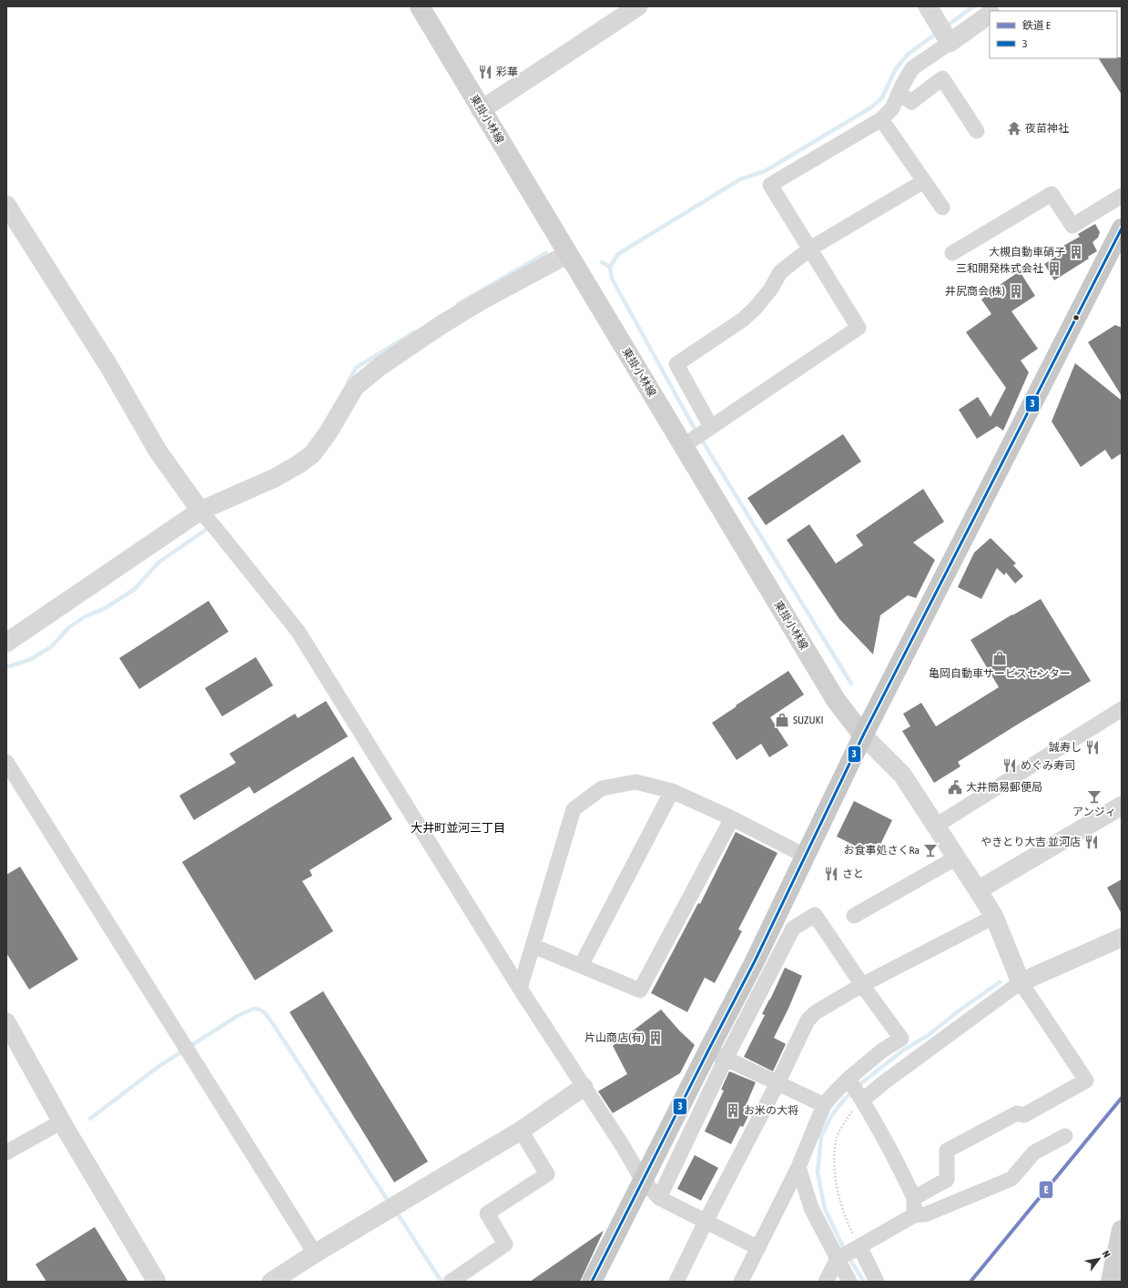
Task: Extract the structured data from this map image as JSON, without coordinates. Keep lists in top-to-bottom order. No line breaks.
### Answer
{"streets":{"main road":["東掛小林線"]},"districts":["大井町並河三丁目"],"places":{"restaurant":["彩華","誠寿し","めぐみ寿司","やきとり大吉 並河店","さと"],"temple":["夜苗神社"],"building":["大槻自動車硝子","三和開発株式会社","井尻商会(株)","片山商店(有)","お米の大将"],"shop":["亀岡自動車サービスセンター","SUZUKI"],"public building":["大井簡易郵便局"],"bar":["アンジィ","お食事処さくRa"]},"lines":["transit line 3","rail line E"],"legend":["鉄道 E","3"],"north":"top right"}
